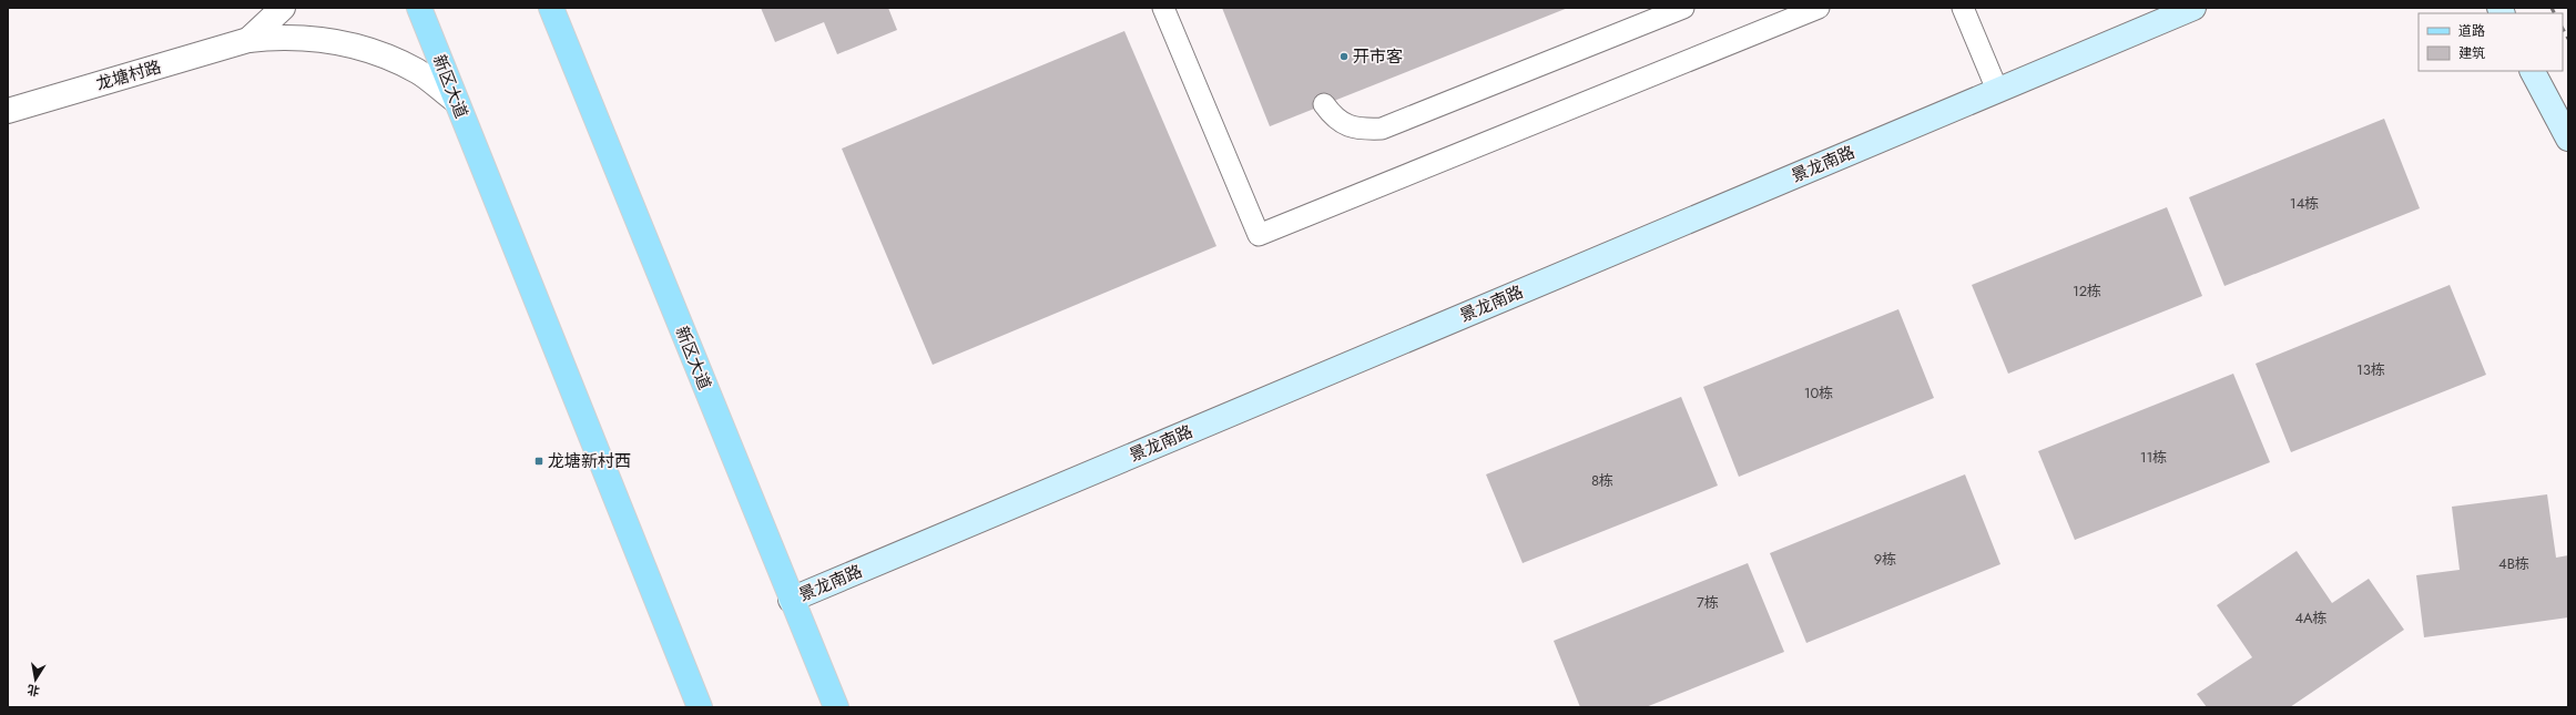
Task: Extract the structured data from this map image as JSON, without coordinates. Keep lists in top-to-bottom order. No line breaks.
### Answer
{"streets":{"main road":["新区大道"],"street":["龙塘村路","景龙南路"]},"crossings":[["龙塘村路","新区大道"],["新区大道","景龙南路"]],"places":{"other":["开市客"],"transit":["龙塘新村西"]},"house_numbers":["14栋","12栋","13栋","10栋","11栋","8栋","9栋","4B栋","7栋","4A栋"],"legend":["道路","建筑"],"north":"bottom"}
